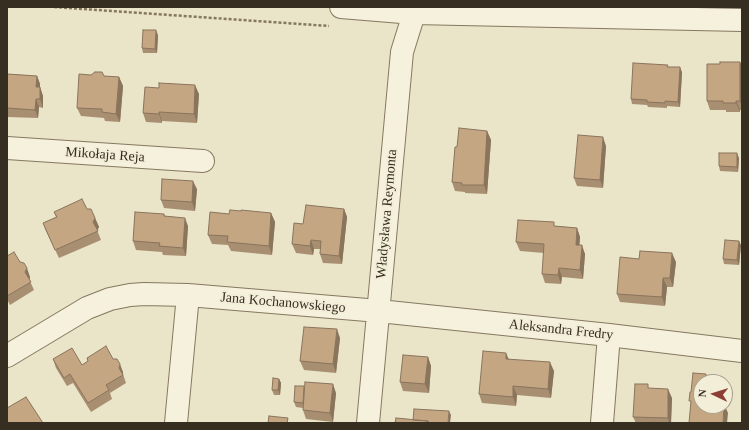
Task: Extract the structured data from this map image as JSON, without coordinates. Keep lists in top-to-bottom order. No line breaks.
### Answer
{"streets":{"street":["Mikołaja Reja","Władysława Reymonta","Jana Kochanowskiego","Aleksandra Fredry"]},"crossings":[["Władysława Reymonta","Jana Kochanowskiego"],["Władysława Reymonta","Aleksandra Fredry"],["Jana Kochanowskiego","Aleksandra Fredry"]],"north":"left"}
